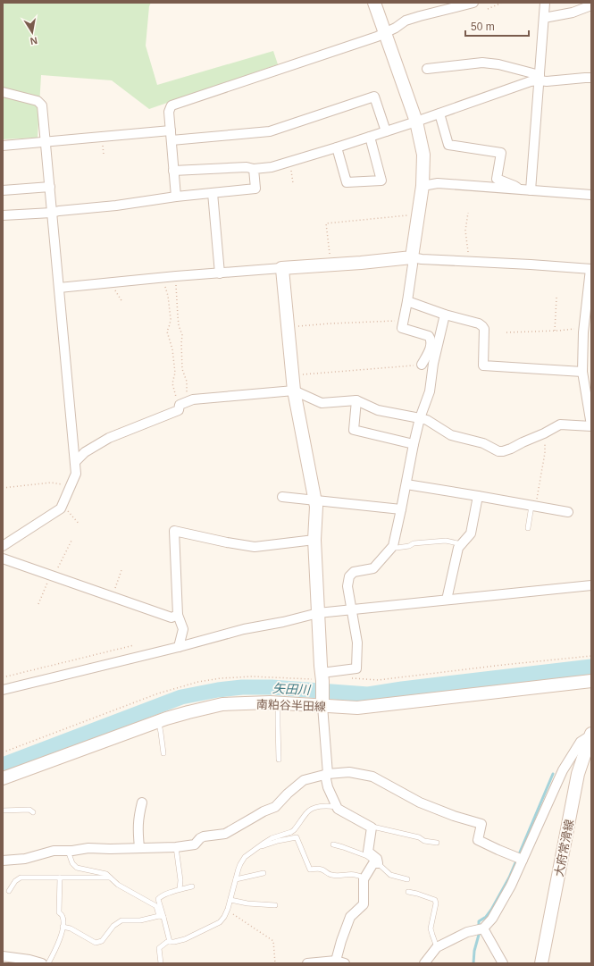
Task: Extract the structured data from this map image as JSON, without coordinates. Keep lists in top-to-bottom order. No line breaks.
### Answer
{"streets":{"street":["南粕谷半田線","大府常滑線"]},"water":["矢田川"],"scale_bar":"50 m","north":"bottom"}
